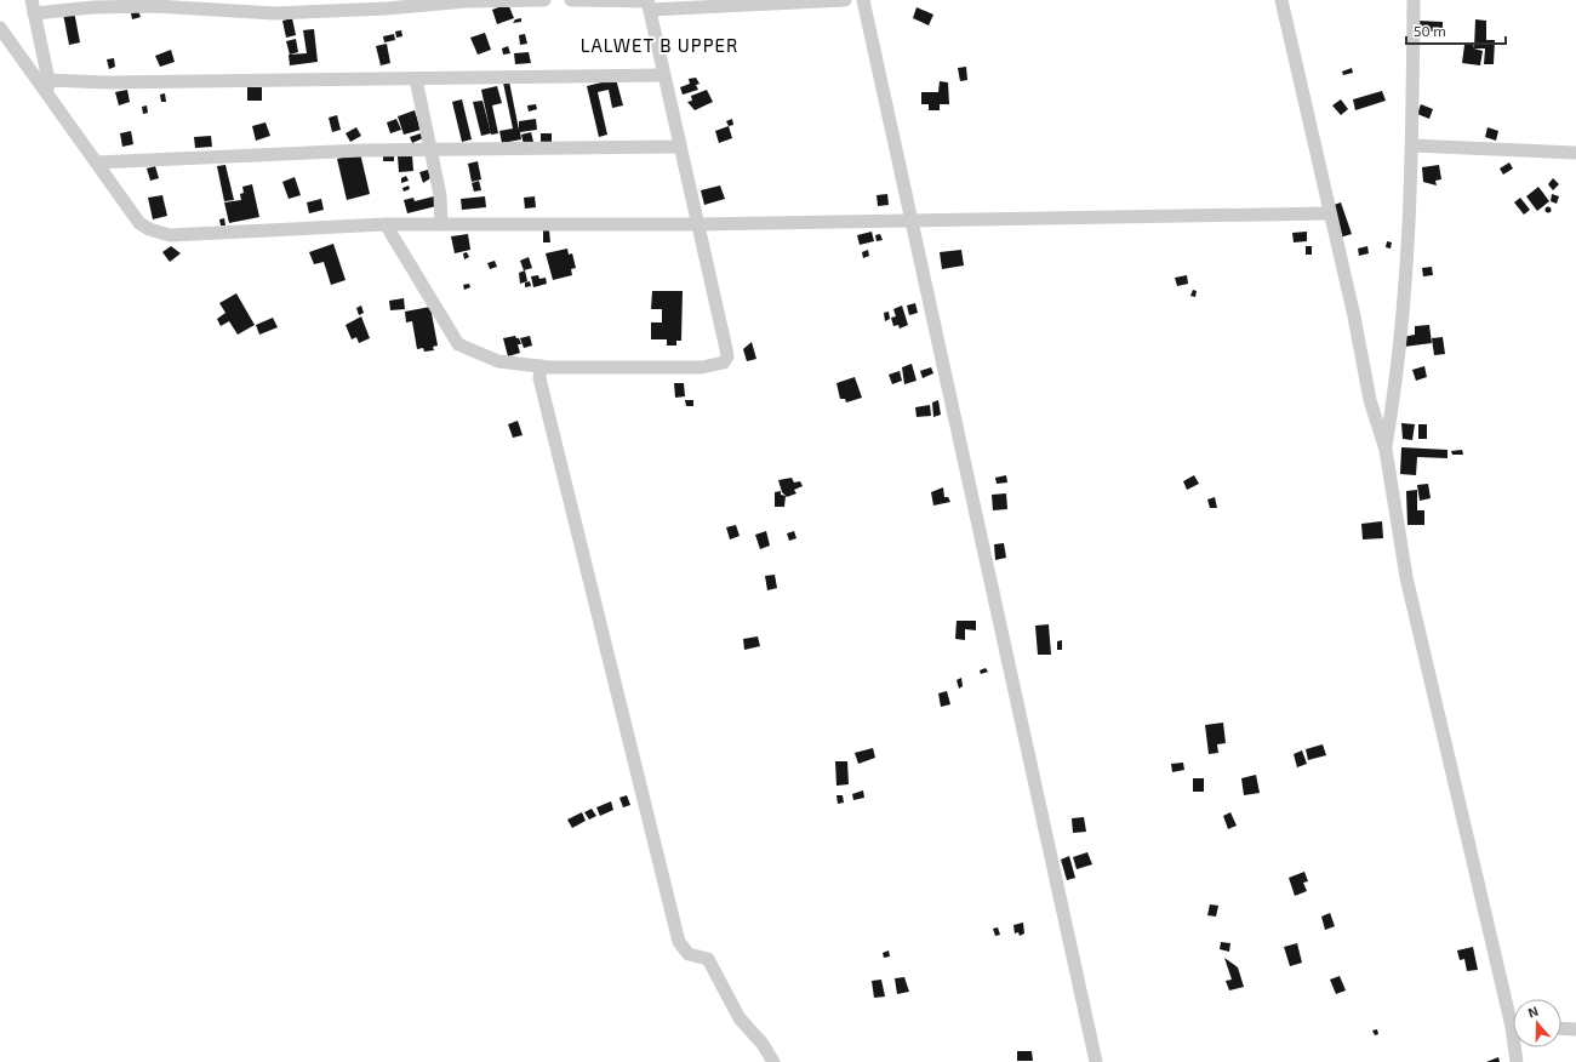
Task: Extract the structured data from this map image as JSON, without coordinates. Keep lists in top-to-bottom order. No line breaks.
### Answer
{"districts":["LALWET B UPPER"],"scale_bar":"50 m","north":"top"}
